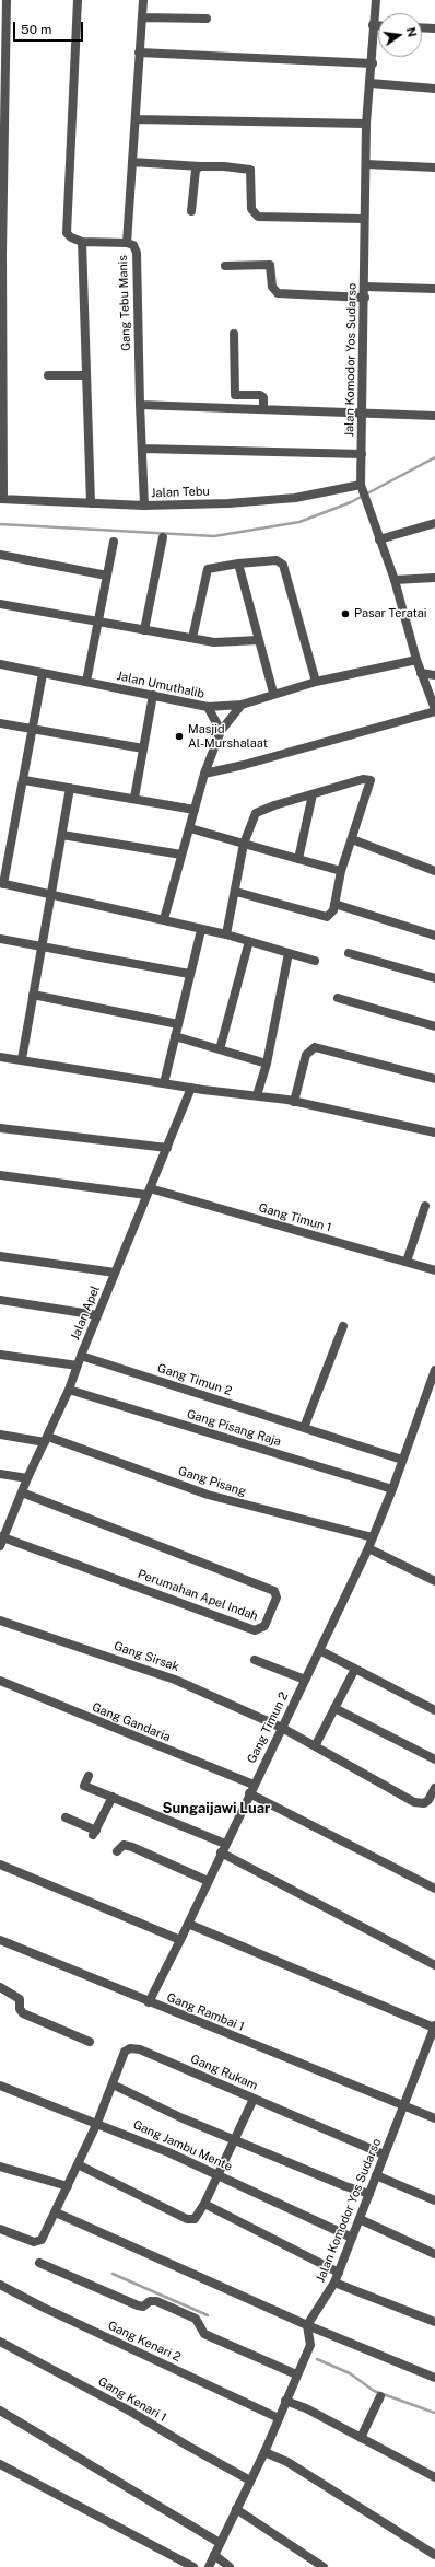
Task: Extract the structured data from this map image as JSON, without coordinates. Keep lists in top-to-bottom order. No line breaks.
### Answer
{"streets":{"street":["Gang Tebu Manis","Jalan Komodor Yos Sudarso","Jalan Tebu","Jalan Umuthalib","Gang Timun 1","Jalan Apel","Gang Timun 2","Gang Pisang Raja","Gang Pisang","Perumahan Apel Indah","Gang Sirsak","Gang Gandaria","Gang Rambai 1","Gang Rukam","Gang Jambu Mente","Gang Kenari 2","Gang Kenari 1"]},"crossings":[["Gang Tebu Manis","Jalan Tebu"],["Jalan Komodor Yos Sudarso","Jalan Tebu"],["Jalan Komodor Yos Sudarso","Jalan Umuthalib"],["Jalan Komodor Yos Sudarso","Gang Rambai 1"],["Jalan Komodor Yos Sudarso","Gang Rukam"],["Jalan Komodor Yos Sudarso","Gang Jambu Mente"],["Gang Timun 1","Jalan Apel"],["Jalan Apel","Gang Timun 2"],["Jalan Apel","Gang Pisang Raja"],["Jalan Apel","Gang Pisang"],["Jalan Apel","Perumahan Apel Indah"],["Gang Timun 2","Gang Pisang Raja"],["Gang Timun 2","Gang Pisang"],["Gang Timun 2","Gang Sirsak"],["Gang Timun 2","Gang Gandaria"],["Gang Timun 2","Gang Rambai 1"],["Gang Rukam","Gang Jambu Mente"]],"districts":["Sungaijawi Luar"],"places":["Pasar Teratai","Masjid Al-Murshalaat"],"scale_bar":"50 m","north":"right"}
